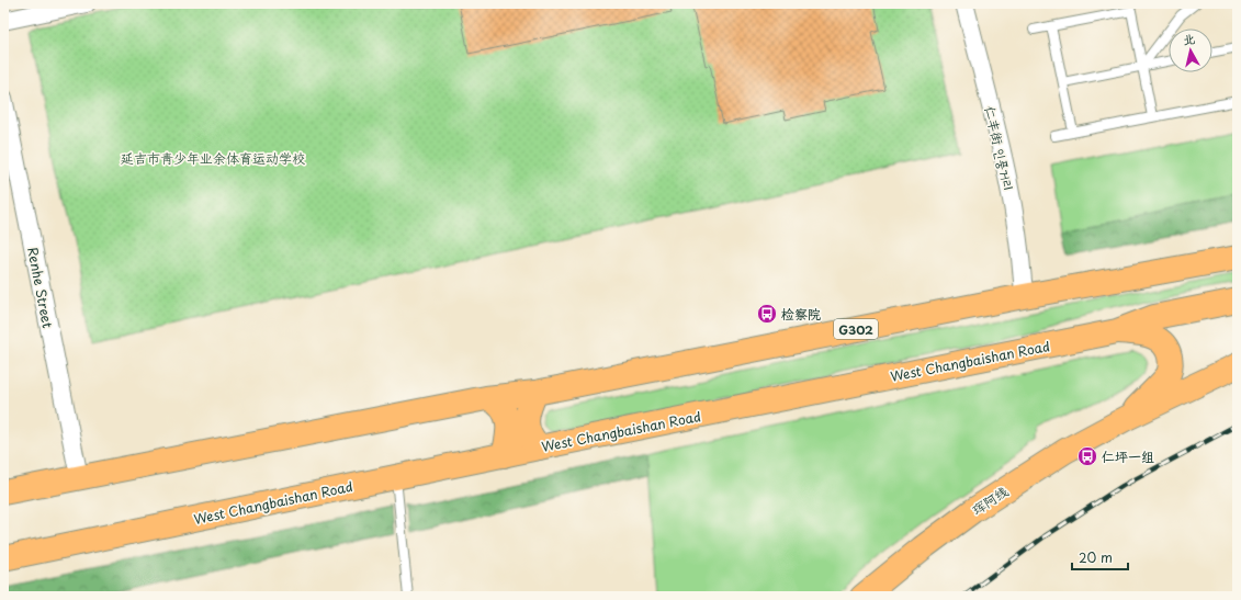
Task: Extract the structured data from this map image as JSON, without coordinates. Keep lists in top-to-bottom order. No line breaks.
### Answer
{"streets":{"main road":["G302","West Changbaishan Road","珲阿线"],"street":["仁丰街 인풍거리","Renhe Street"]},"crossings":[["仁丰街 인풍거리","G302"],["West Changbaishan Road","珲阿线"]],"parks":["延吉市青少年业余体育运动学校"],"places":{"bus stop":["检察院","仁坪一组"]},"scale_bar":"20 m","north":"top"}
